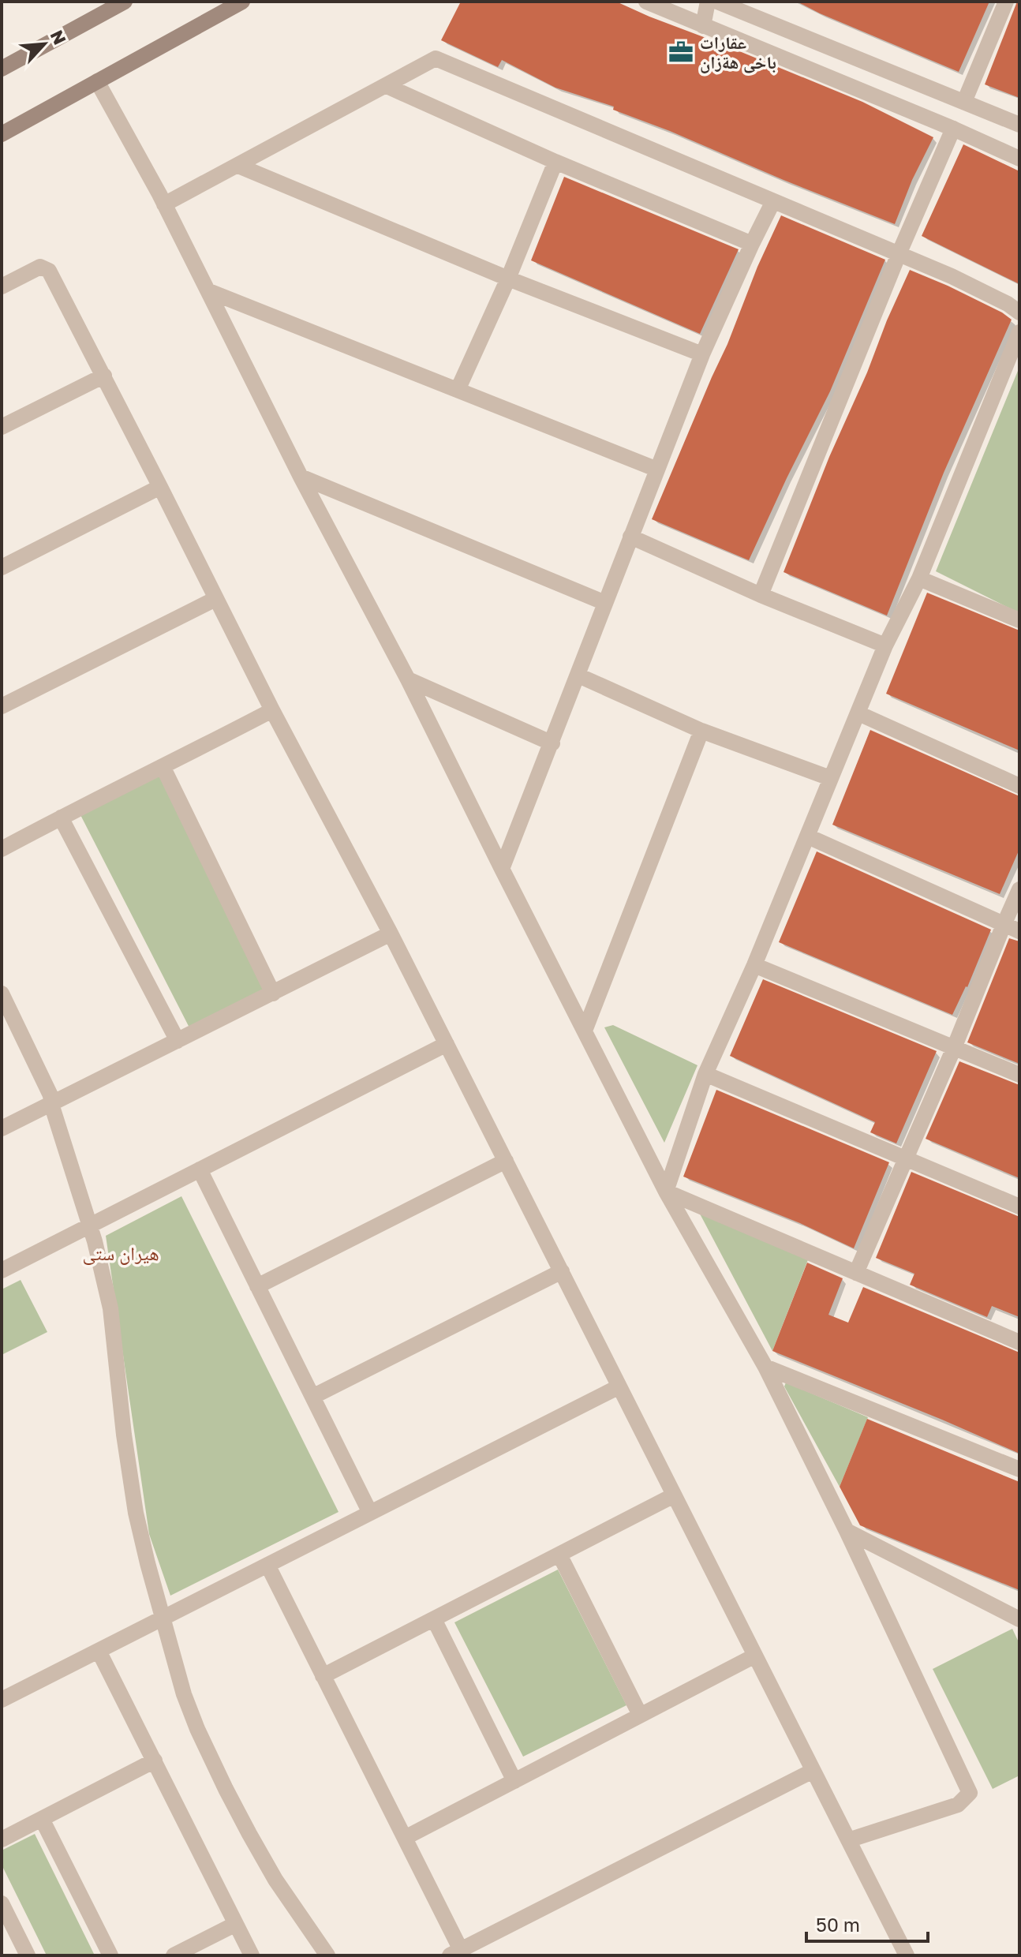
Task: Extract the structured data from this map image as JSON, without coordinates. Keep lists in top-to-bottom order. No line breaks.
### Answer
{"districts":["هیران ستی"],"places":{"office":["عقارات باخی هةزان"]},"scale_bar":"50 m","north":"top right"}
